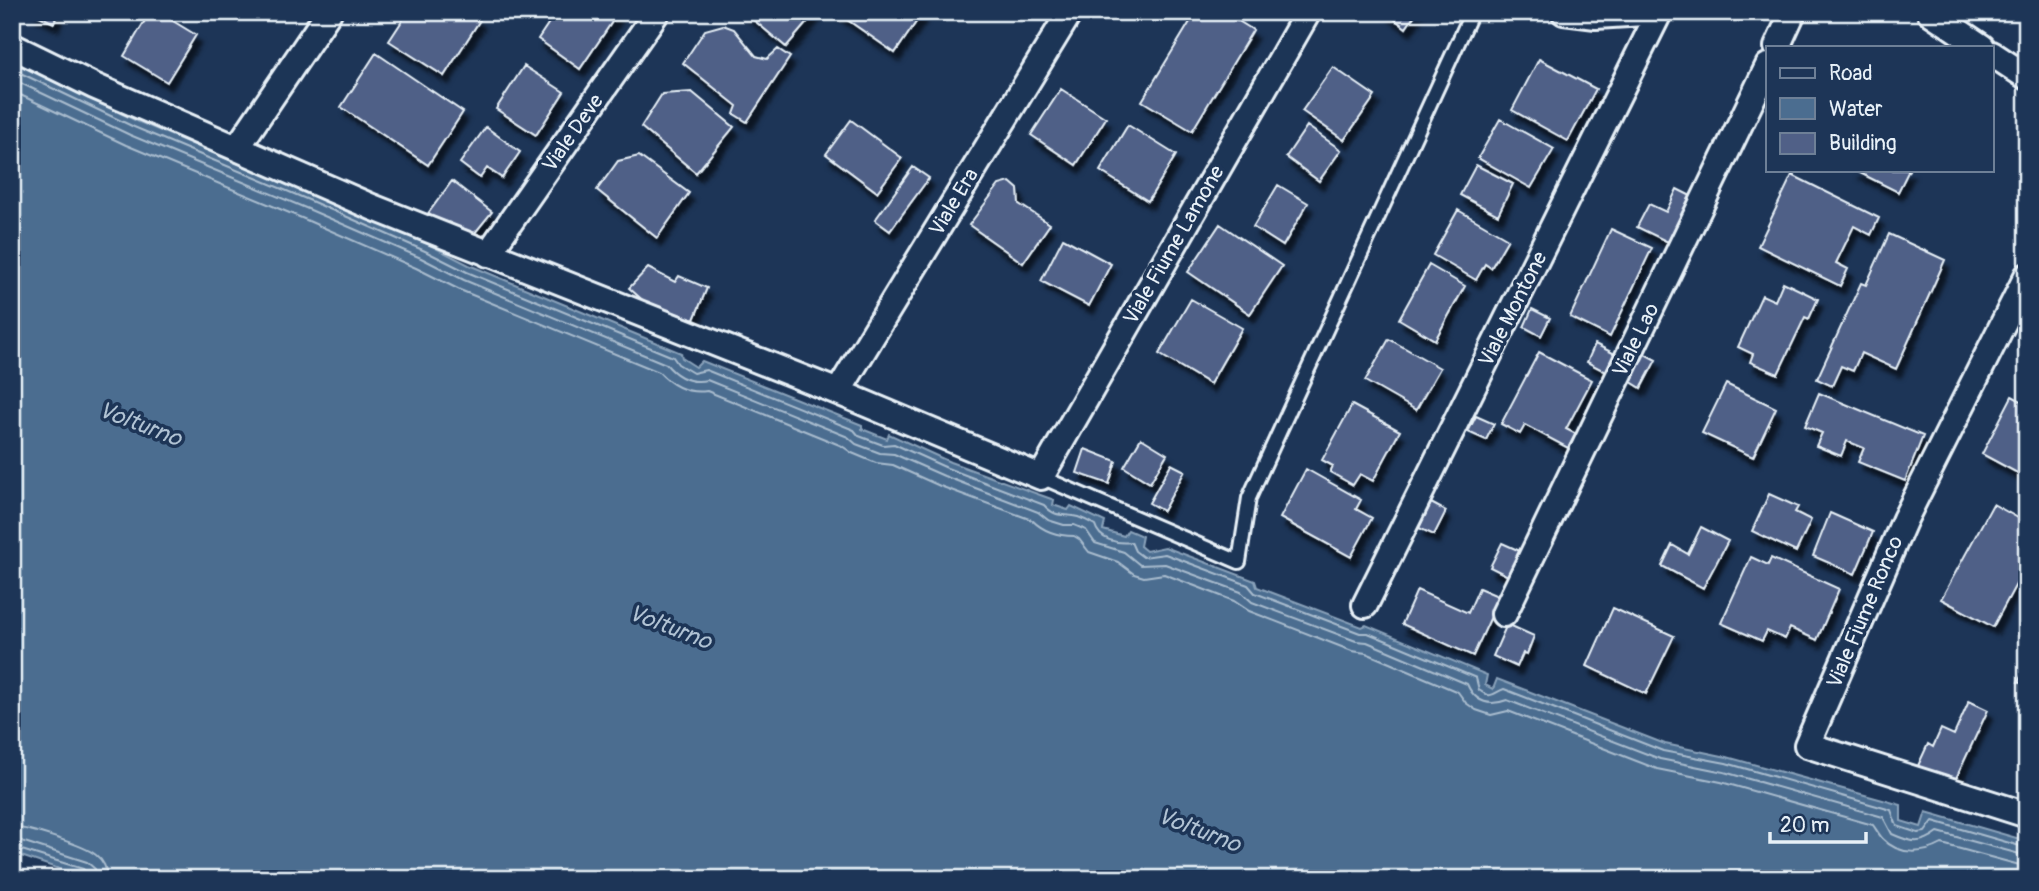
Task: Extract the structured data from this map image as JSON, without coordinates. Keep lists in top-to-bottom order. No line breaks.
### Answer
{"streets":{"street":["Viale Deve","Viale Era","Viale Fiume Lamone","Viale Montone","Viale Lao","Viale Fiume Ronco"]},"water":["Volturno"],"legend":["Road","Water","Building"],"scale_bar":"20 m"}
